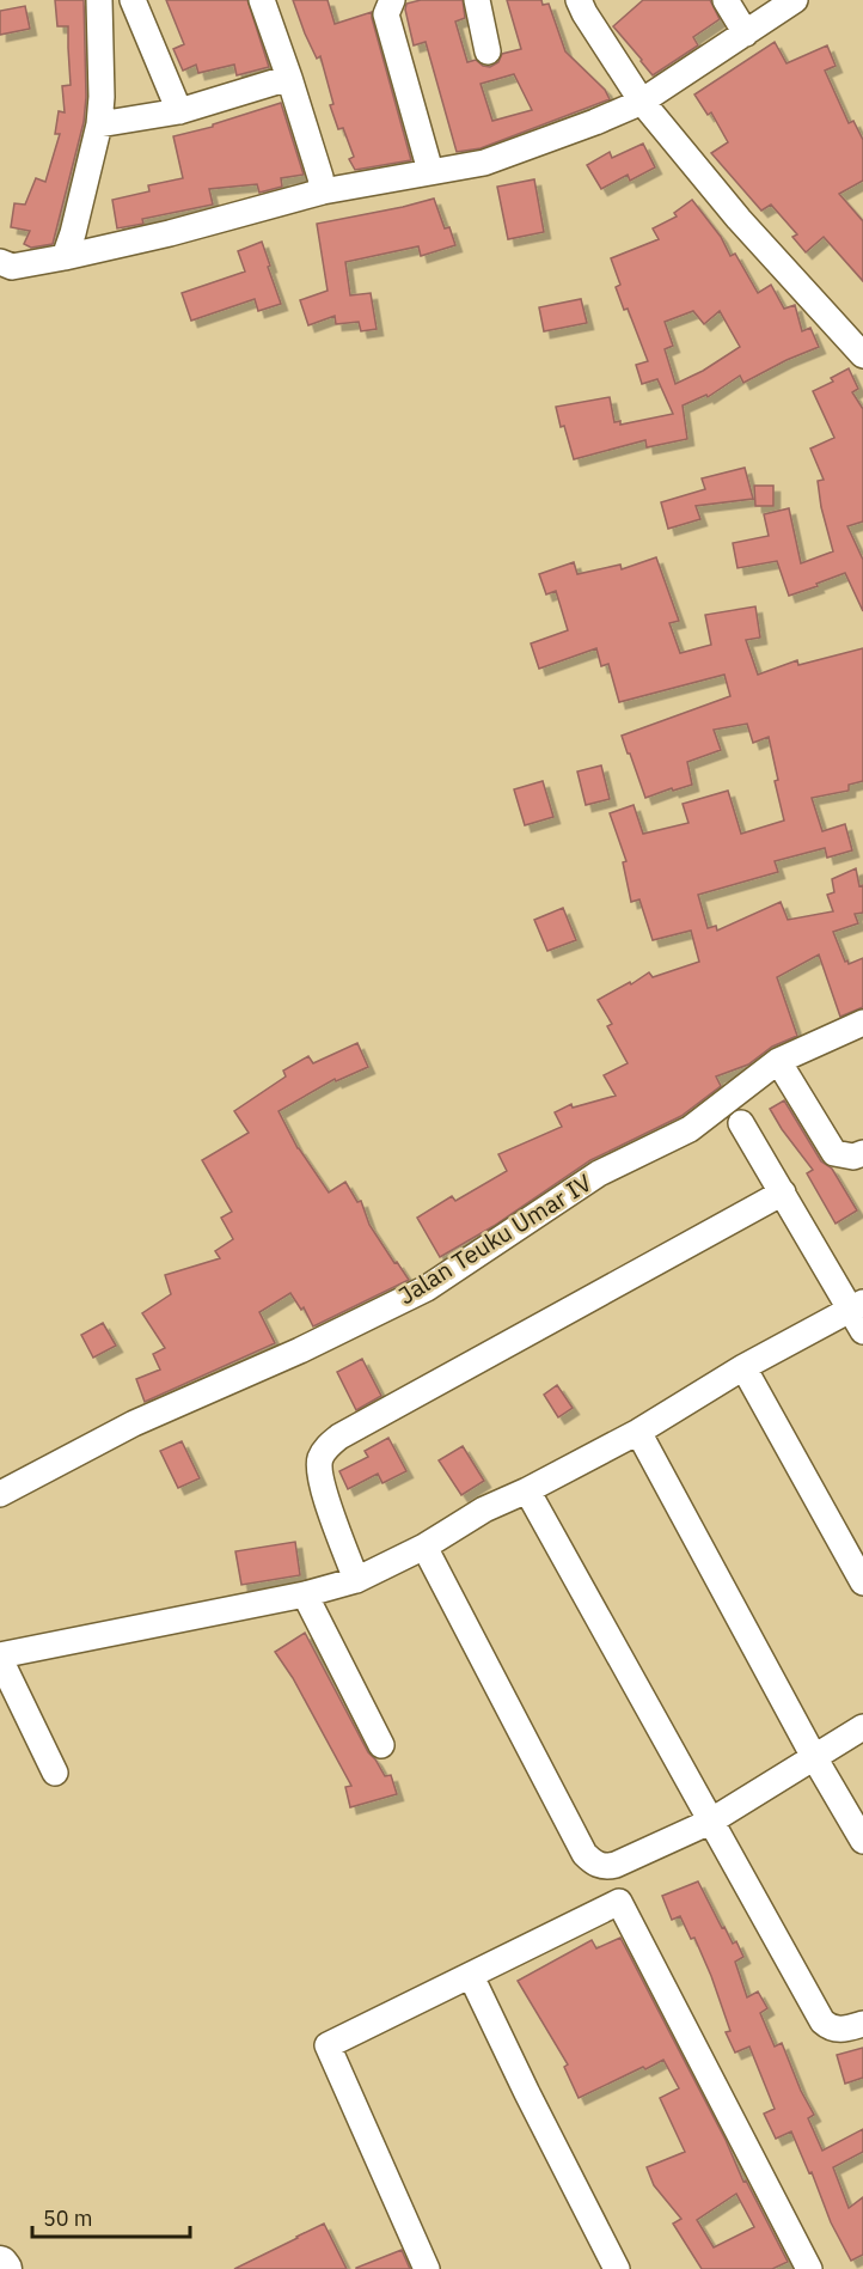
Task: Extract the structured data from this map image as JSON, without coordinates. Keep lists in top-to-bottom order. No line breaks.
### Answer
{"streets":{"street":["Jalan Teuku Umar IV"]},"scale_bar":"50 m"}
